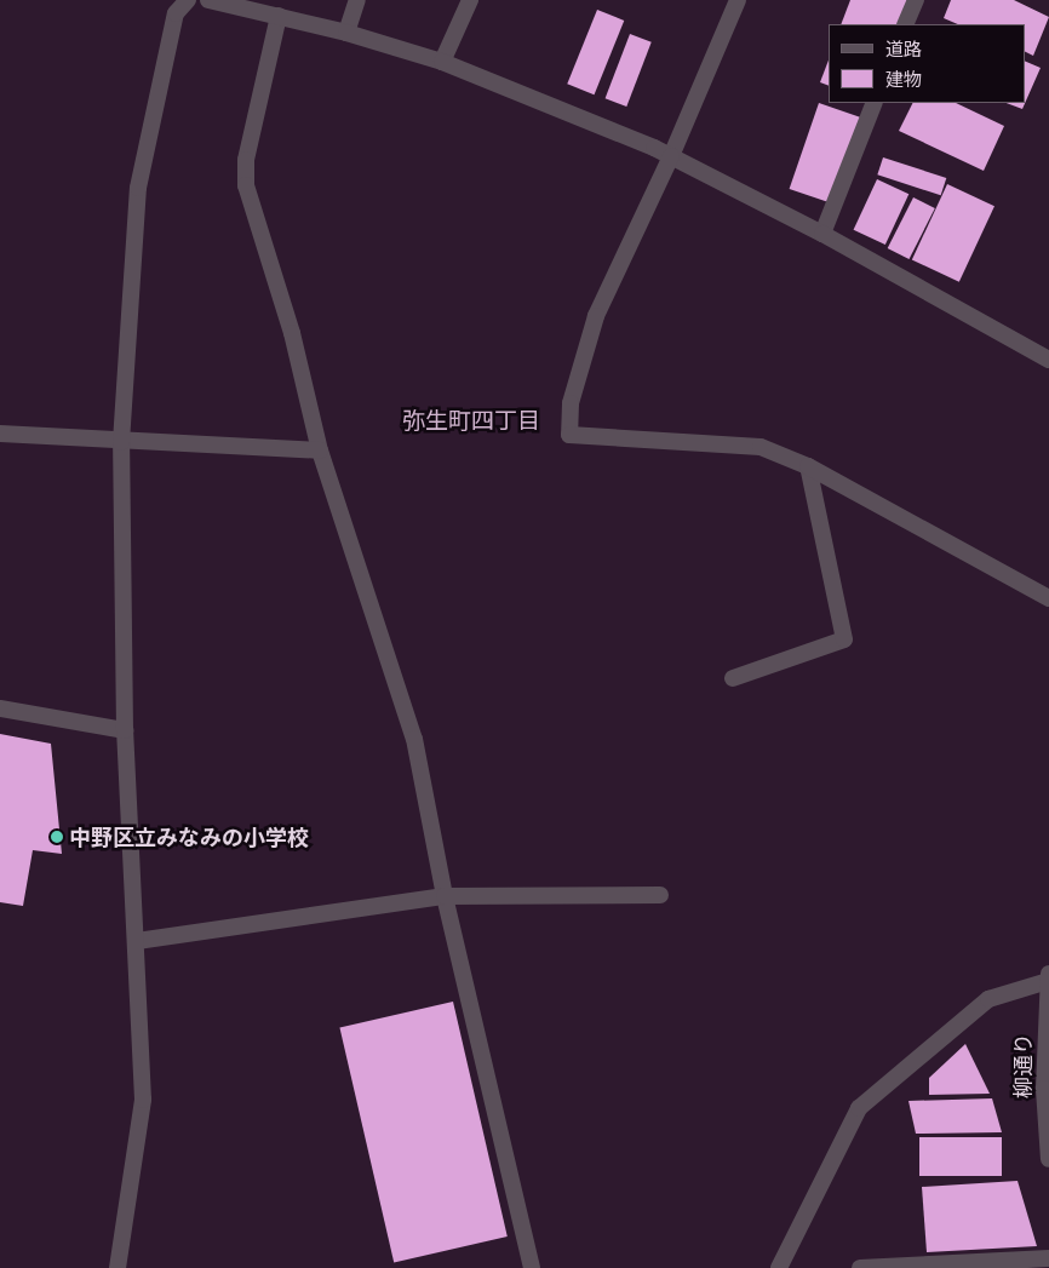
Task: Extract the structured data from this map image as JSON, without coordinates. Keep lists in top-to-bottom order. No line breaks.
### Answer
{"streets":{"street":["柳通り"]},"districts":["弥生町四丁目"],"places":["中野区立みなみの小学校"],"legend":["道路","建物"]}
